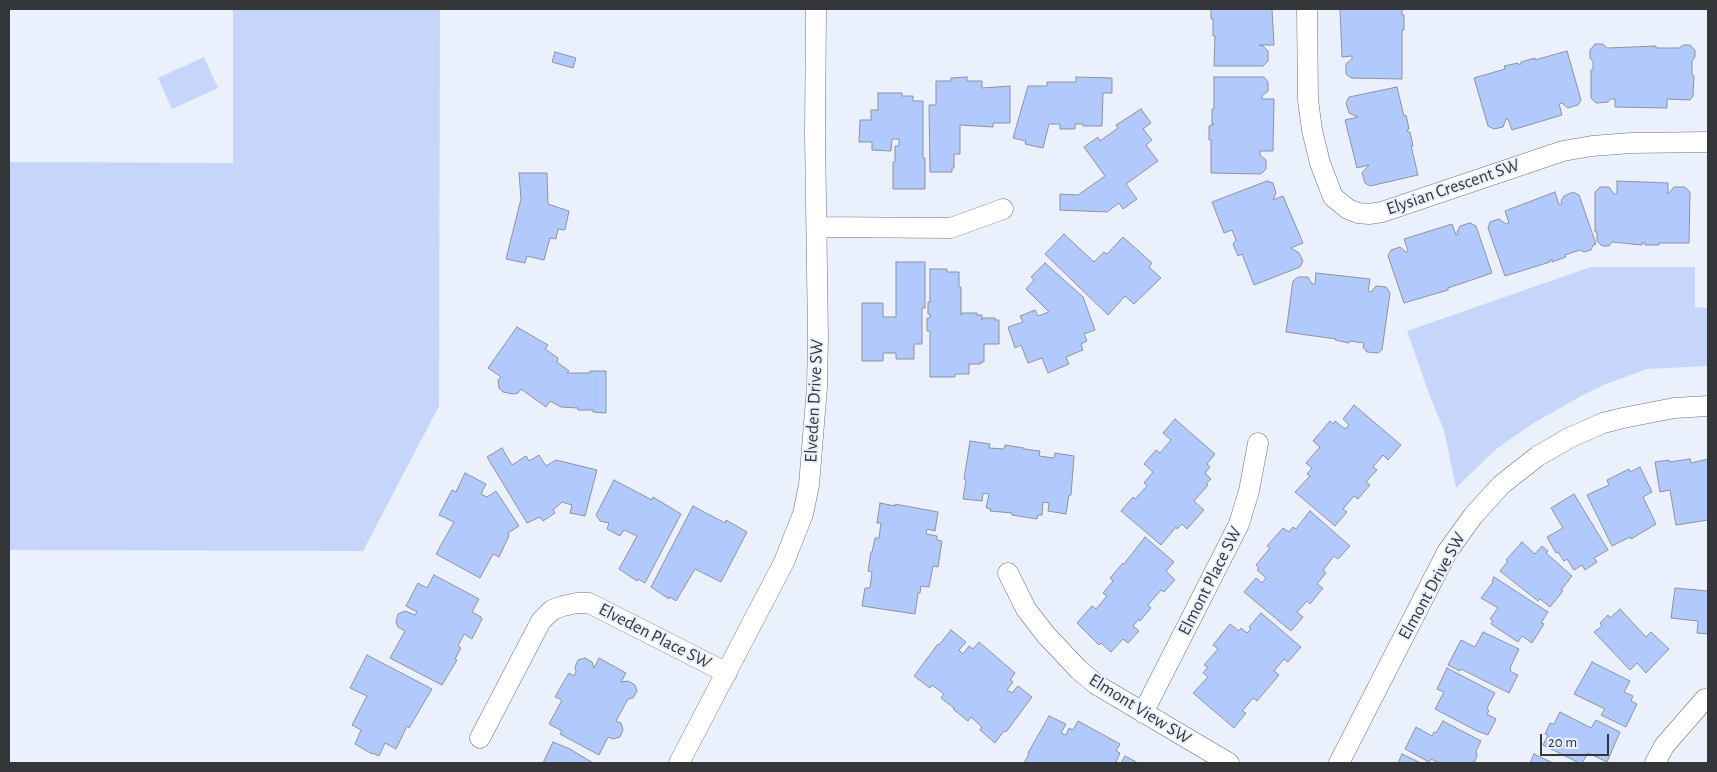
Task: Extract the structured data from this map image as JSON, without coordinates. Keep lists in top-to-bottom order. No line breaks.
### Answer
{"streets":{"street":["Elysian Crescent SW","Elveden Drive SW","Elmont Place SW","Elmont Drive SW","Elveden Place SW","Elmont View SW"]},"crossings":[["Elveden Drive SW","Elveden Place SW"],["Elmont Place SW","Elmont View SW"]],"scale_bar":"20 m"}
